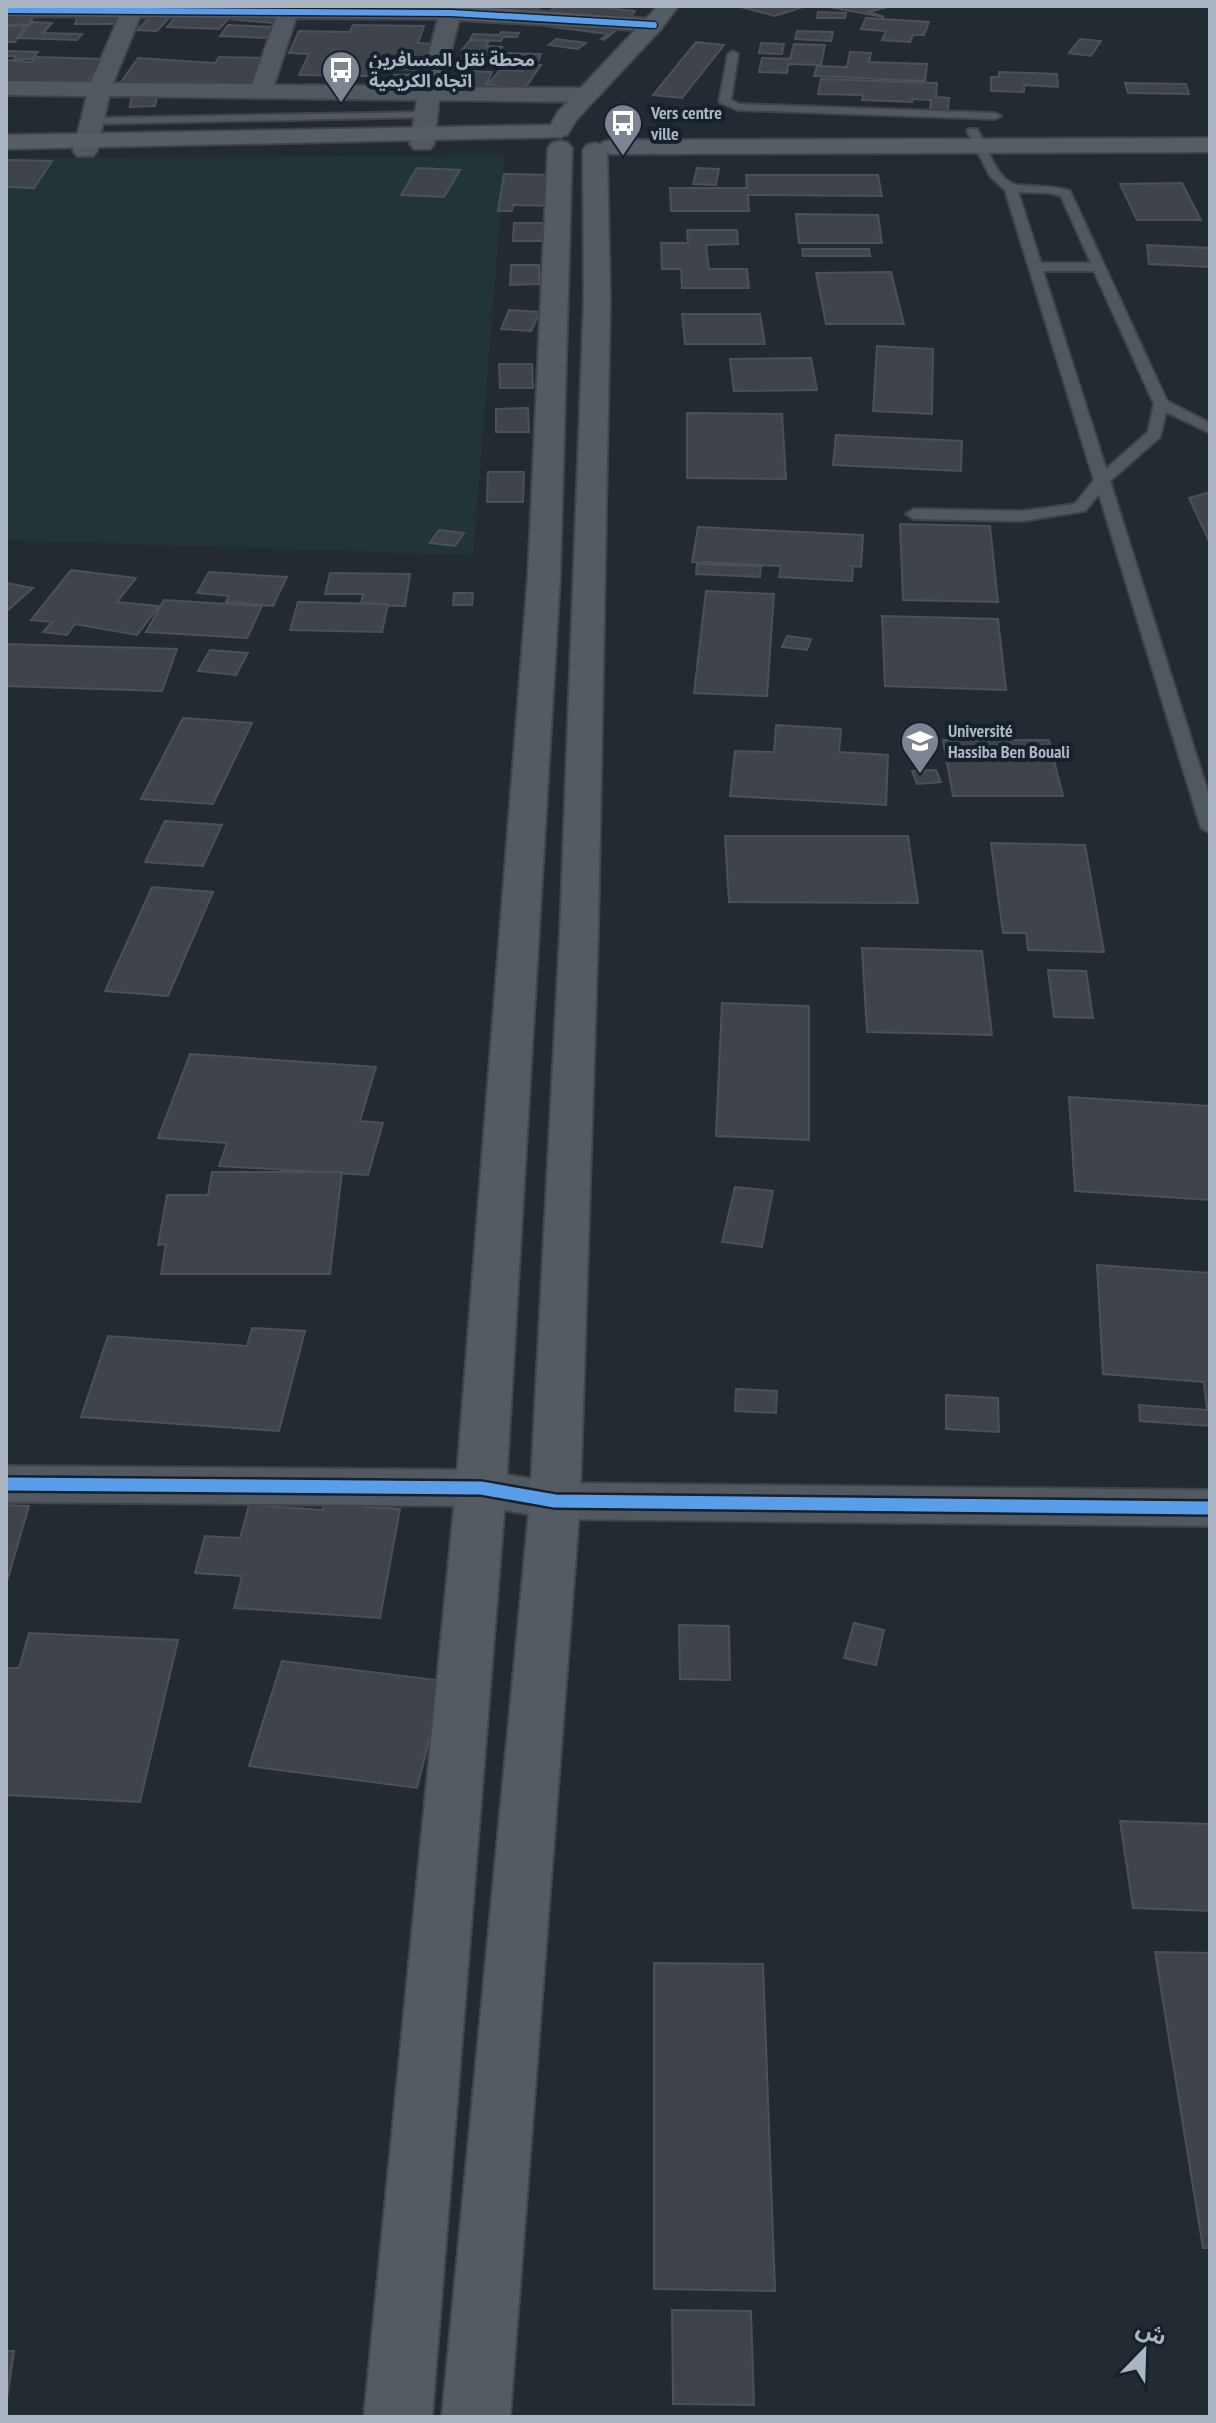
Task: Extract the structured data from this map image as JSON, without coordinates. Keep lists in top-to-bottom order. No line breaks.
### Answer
{"places":{"bus stop":["محطة نقل المسافرين اتجاه الكريمية","Vers centre ville"],"school or university":["Université Hassiba Ben Bouali"]},"north":"top right"}
